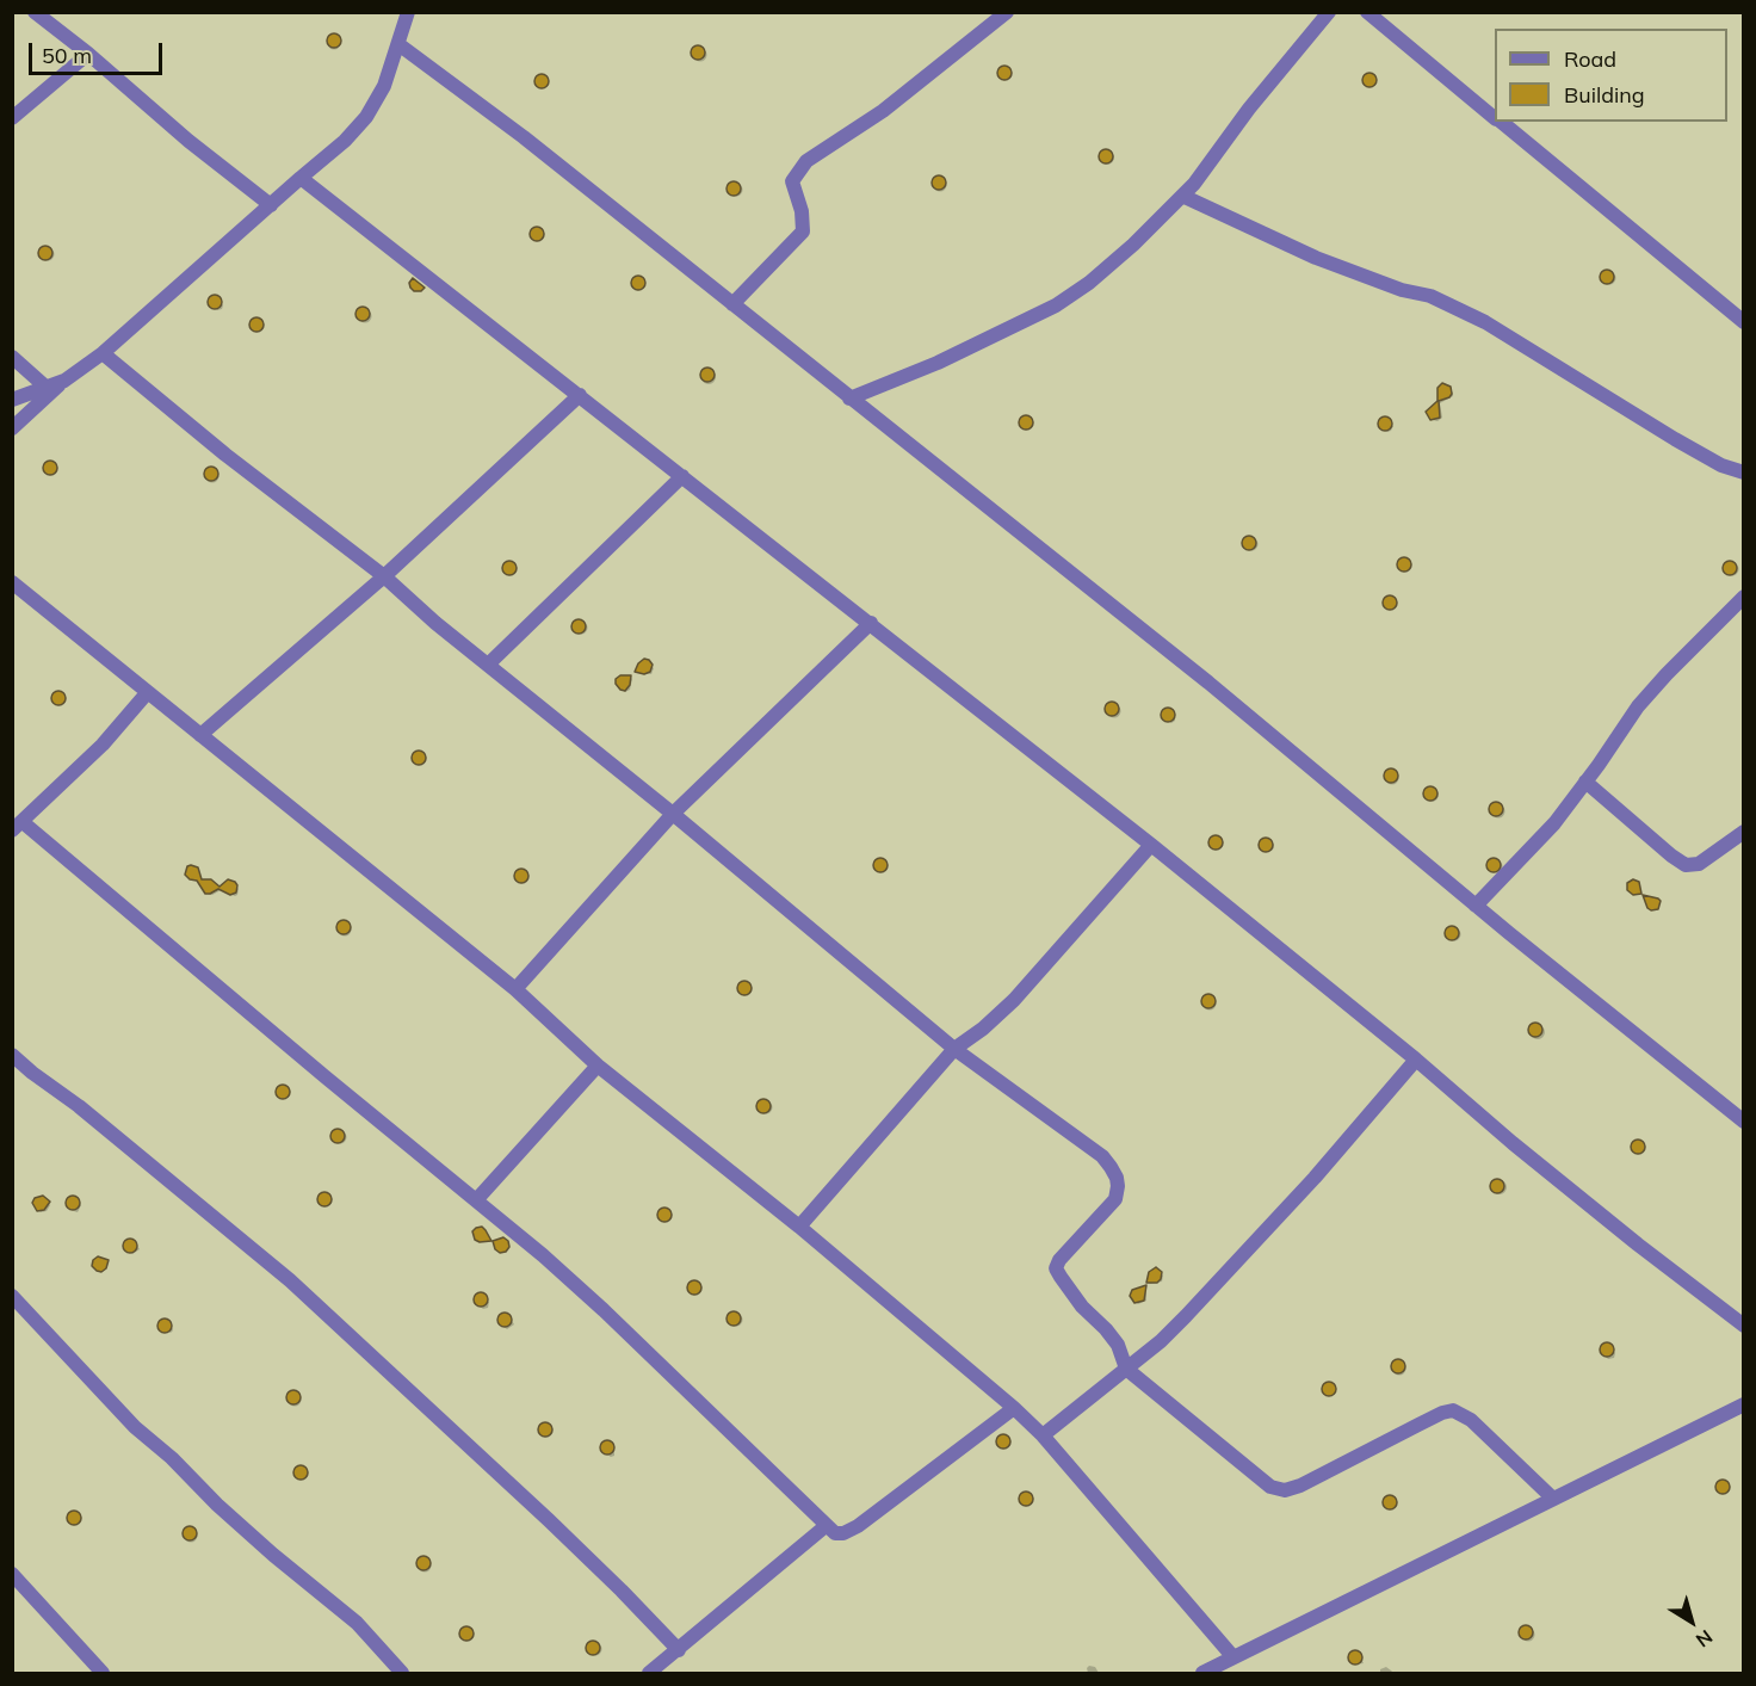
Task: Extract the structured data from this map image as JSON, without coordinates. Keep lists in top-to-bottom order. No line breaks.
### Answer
{"legend":["Road","Building"],"scale_bar":"50 m","north":"bottom right"}
